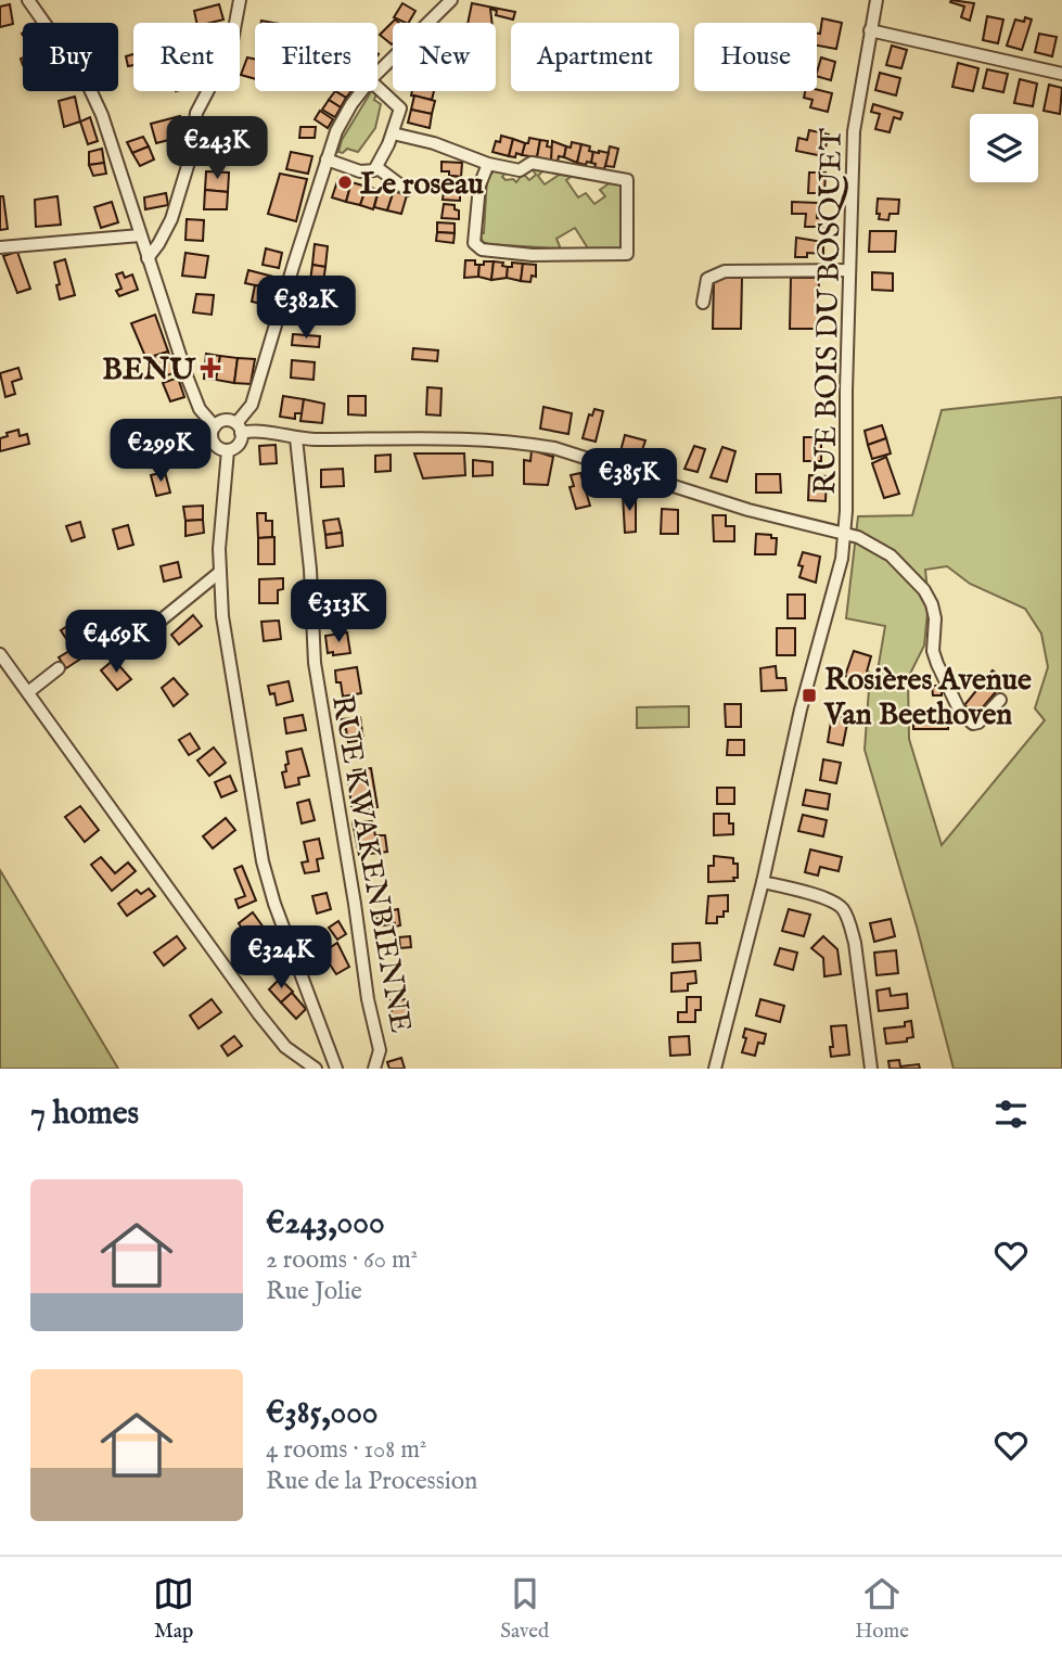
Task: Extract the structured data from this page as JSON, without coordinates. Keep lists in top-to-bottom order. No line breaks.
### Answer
{"streets":{"street":["RUE BOIS DU BOSQUET","RUE KWAKENBIENNE"]},"places":{"other":["Le roseau"],"health":["BENU"],"transit":["Rosières Avenue Van Beethoven"]},"page":{"chip":["Buy","Rent","Filters","New","Apartment","House"],"price":["€243K","€382K","€299K","€385K","€313K","€469K","€324K"],"heading":"7 homes","list":[{"name":"€243,000","note":"2 rooms · 60 m² · Rue Jolie"},{"name":"€385,000","note":"4 rooms · 108 m² · Rue de la Procession"}],"tabs":["Map","Saved","Home"]}}
